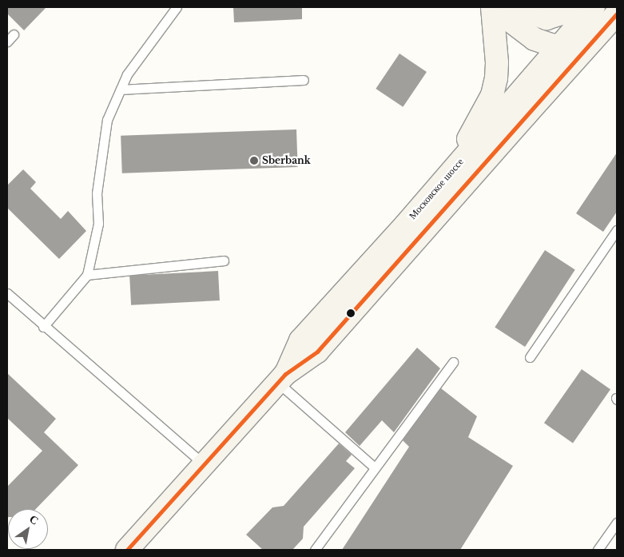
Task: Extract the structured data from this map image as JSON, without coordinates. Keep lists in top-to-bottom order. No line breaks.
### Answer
{"streets":{"main road":["Московское шоссе"]},"places":["Sberbank"],"north":"top right"}
